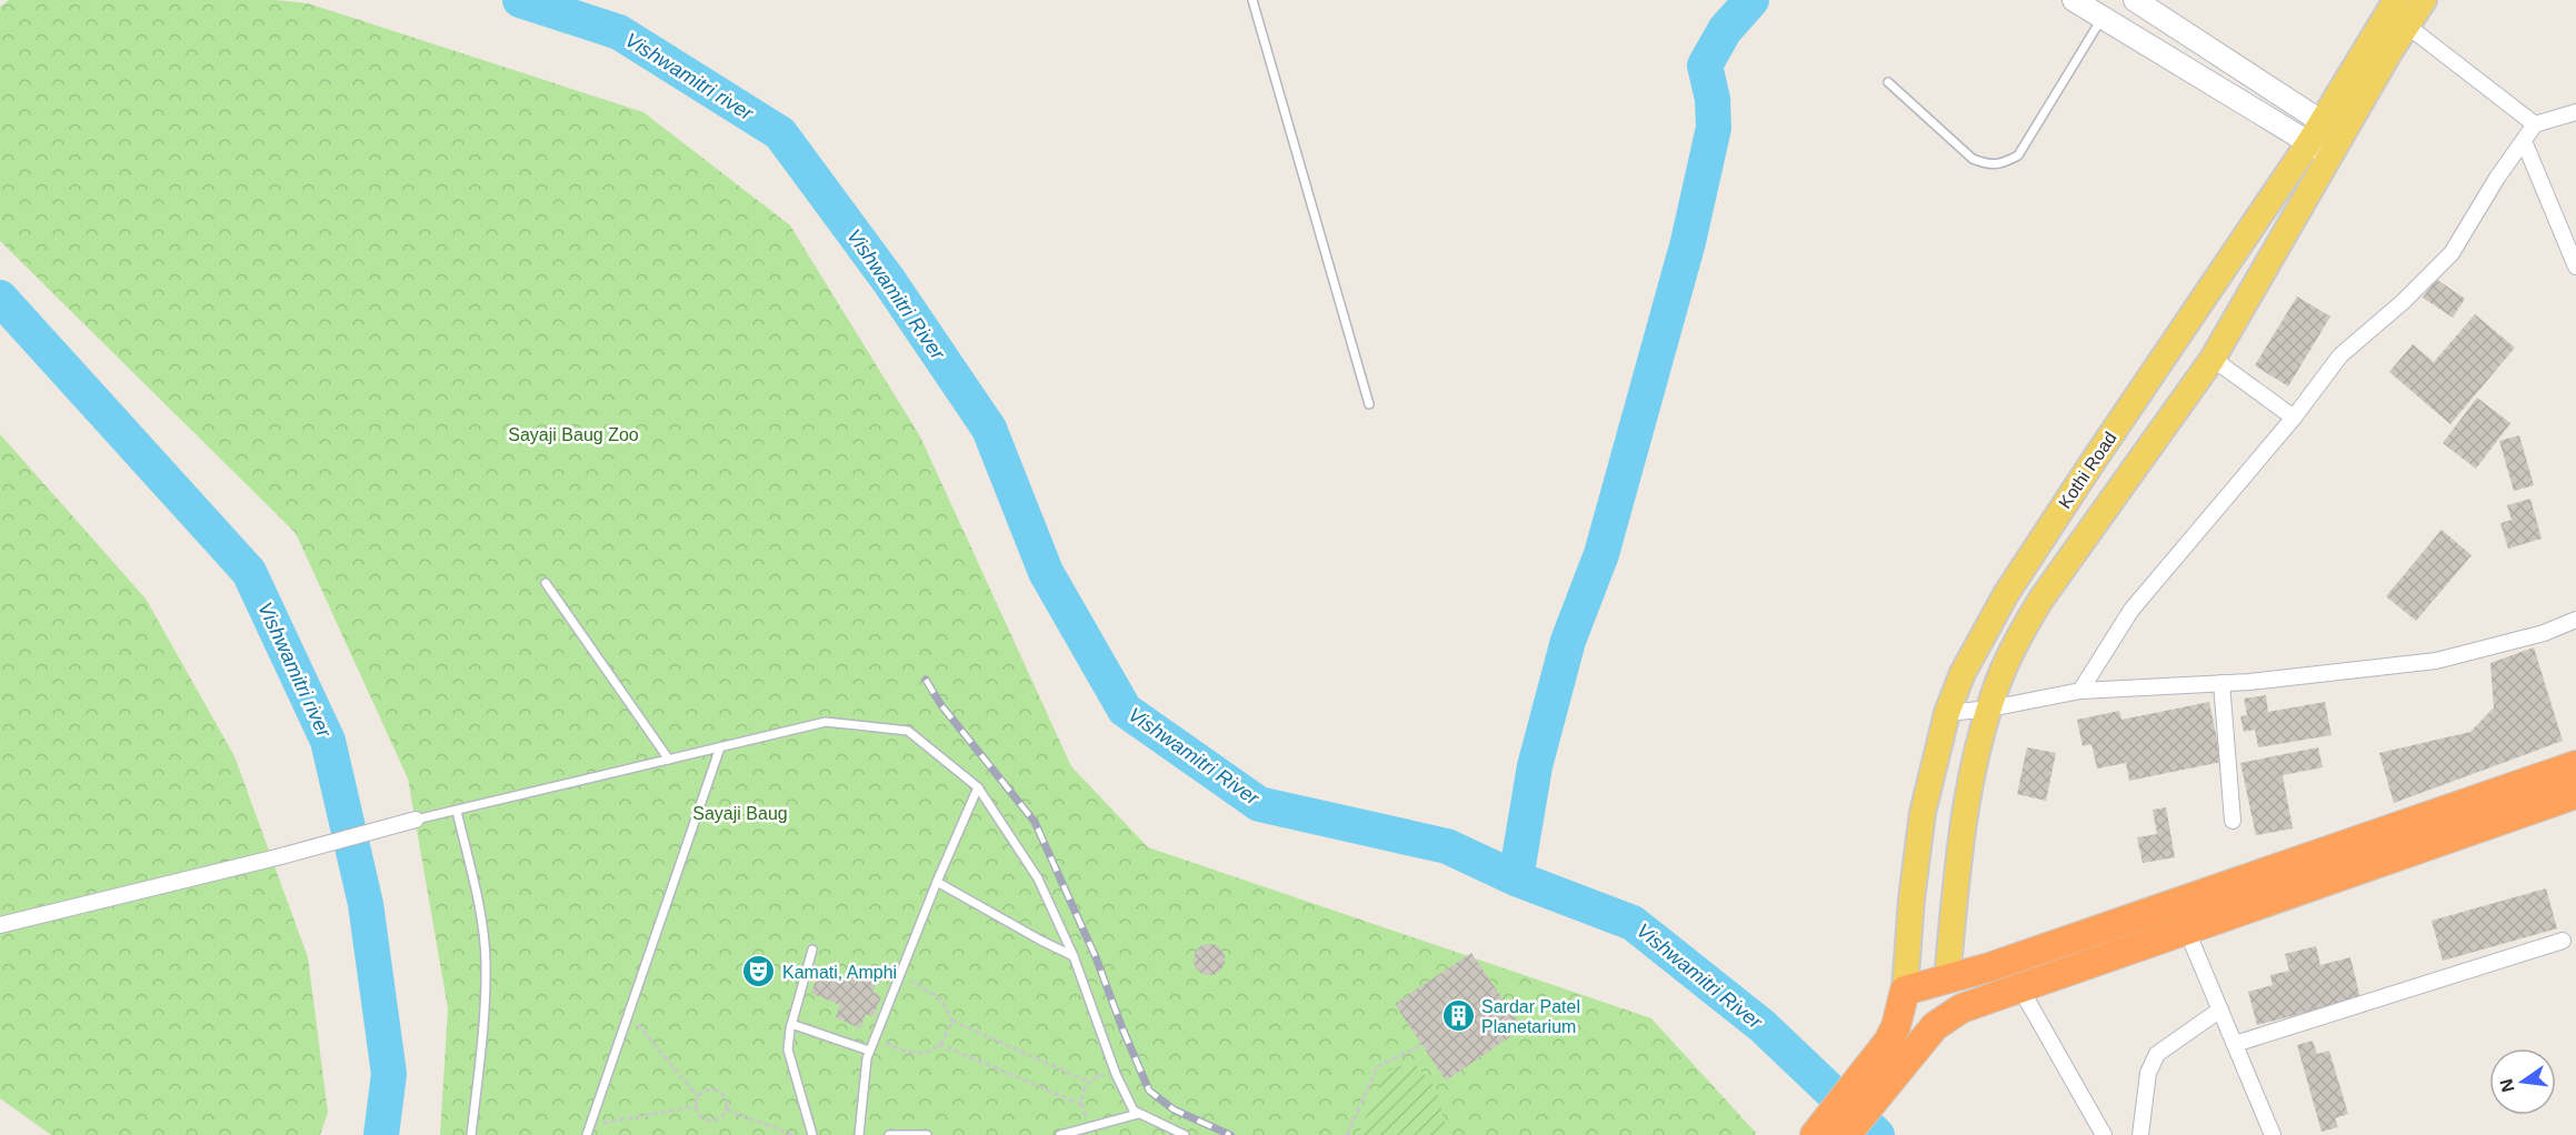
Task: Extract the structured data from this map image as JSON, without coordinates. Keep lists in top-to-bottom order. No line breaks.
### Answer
{"streets":{"main road":["Kothi Road"]},"water":["Vishwamitri river","Vishwamitri River"],"parks":["Sayaji Baug Zoo","Sayaji Baug"],"places":{"theatre":["Kamati, Amphi"],"building":["Sardar Patel Planetarium"]},"north":"left"}
